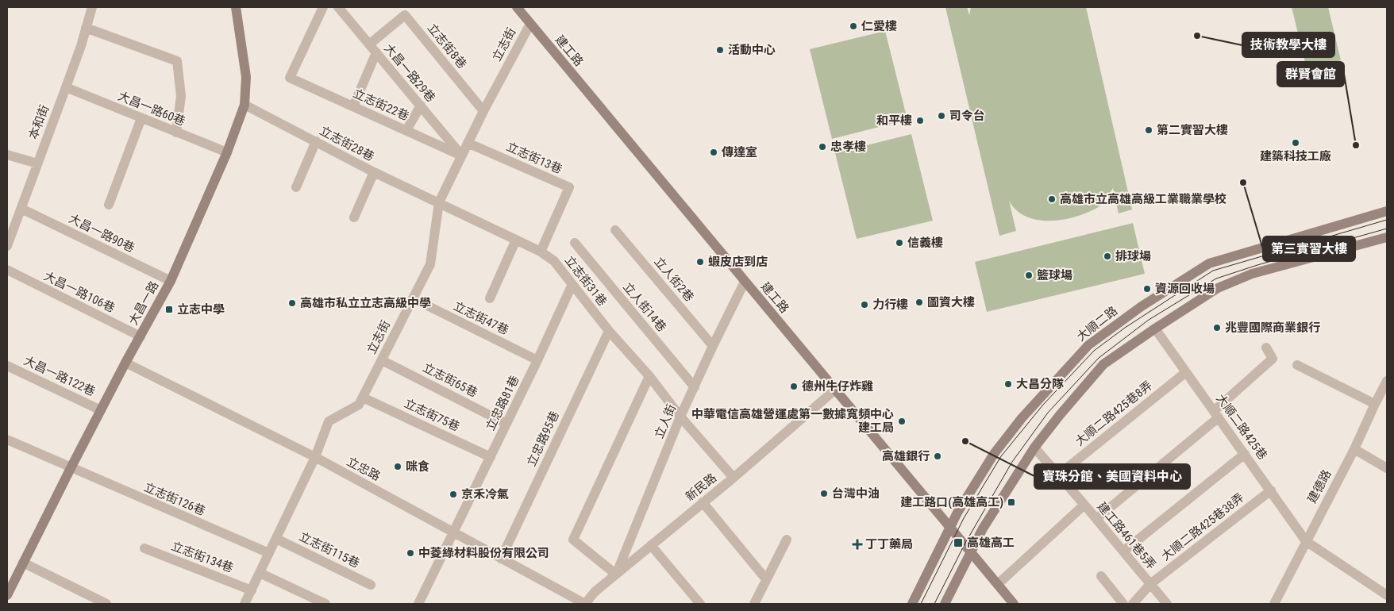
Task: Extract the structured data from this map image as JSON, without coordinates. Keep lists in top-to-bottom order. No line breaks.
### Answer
{"streets":{"street":["立志街","立志街8巷","建工路","大昌一路29巷","立志街22巷","大昌一路60巷","本和街","立志街28巷","立志街13巷","大昌一路90巷","立人街2巷","立志街31巷","大昌一路106巷","大昌一路","立人街14巷","立志街47巷","大順二路","大昌一路122巷","立志街65巷","立忠路81巷","大順二路425巷8弄","立志街75巷","立人街","大順二路425巷","立忠路95巷","立忠路","建德路","新民路","立志街126巷","大順二路425巷38弄","建工路461巷5弄","立志街115巷","立志街134巷"]},"crossings":[["立志街","立志街8巷"],["立志街","建工路"],["立志街","大昌一路29巷"],["立志街","立志街22巷"],["立志街","立志街28巷"],["立志街","立志街13巷"],["立志街","立志街31巷"],["立志街","立志街47巷"],["立志街","立志街65巷"],["立志街","立志街75巷"],["立志街","立忠路"],["立志街","立志街126巷"],["立志街","立志街115巷"],["立志街","立志街134巷"],["立志街8巷","大昌一路29巷"],["建工路","大順二路"],["建工路","立人街"],["建工路","新民路"],["大昌一路29巷","立志街22巷"],["大昌一路60巷","本和街"],["大昌一路60巷","大昌一路"],["本和街","大昌一路90巷"],["立志街28巷","立志街31巷"],["立志街28巷","大昌一路"],["立志街13巷","立志街31巷"],["大昌一路90巷","大昌一路"],["立人街2巷","立人街"],["立志街31巷","立忠路81巷"],["立志街31巷","立人街"],["立志街31巷","立忠路95巷"],["立志街31巷","新民路"],["大昌一路106巷","大昌一路"],["大昌一路","大昌一路122巷"],["大昌一路","立忠路"],["大昌一路","立志街126巷"],["立人街14巷","立人街"],["立志街47巷","立忠路81巷"],["立志街65巷","立忠路81巷"],["立忠路81巷","立志街75巷"],["立忠路81巷","立忠路"],["大順二路425巷8弄","大順二路425巷"],["大順二路425巷8弄","建工路461巷5弄"],["立人街","新民路"],["大順二路425巷","建德路"],["大順二路425巷","大順二路425巷38弄"],["立忠路95巷","立忠路"],["立忠路","新民路"],["大順二路425巷38弄","建工路461巷5弄"]],"places":{"other":["仁愛樓","技術教學大樓","活動中心","司令台","和平樓","第二實習大樓","建築科技工廠","群賢會館","忠孝樓","傳達室","第三實習大樓","高雄市立高雄高級工業職業學校","信義樓","排球場","蝦皮店到店","籃球場","資源回收場","圖資大樓","高雄市私立立志高級中學","力行樓","兆豐國際商業銀行","大昌分隊","德州牛仔炸雞","中華電信高雄營運處第一數據寬頻中心 建工局","寶珠分館、美國資料中心","高雄銀行","咪食","台灣中油","京禾冷氣","中菱綠材料股份有限公司"],"transit":["立志中學","建工路口(高雄高工)","高雄高工"],"health":["丁丁藥局"]}}
